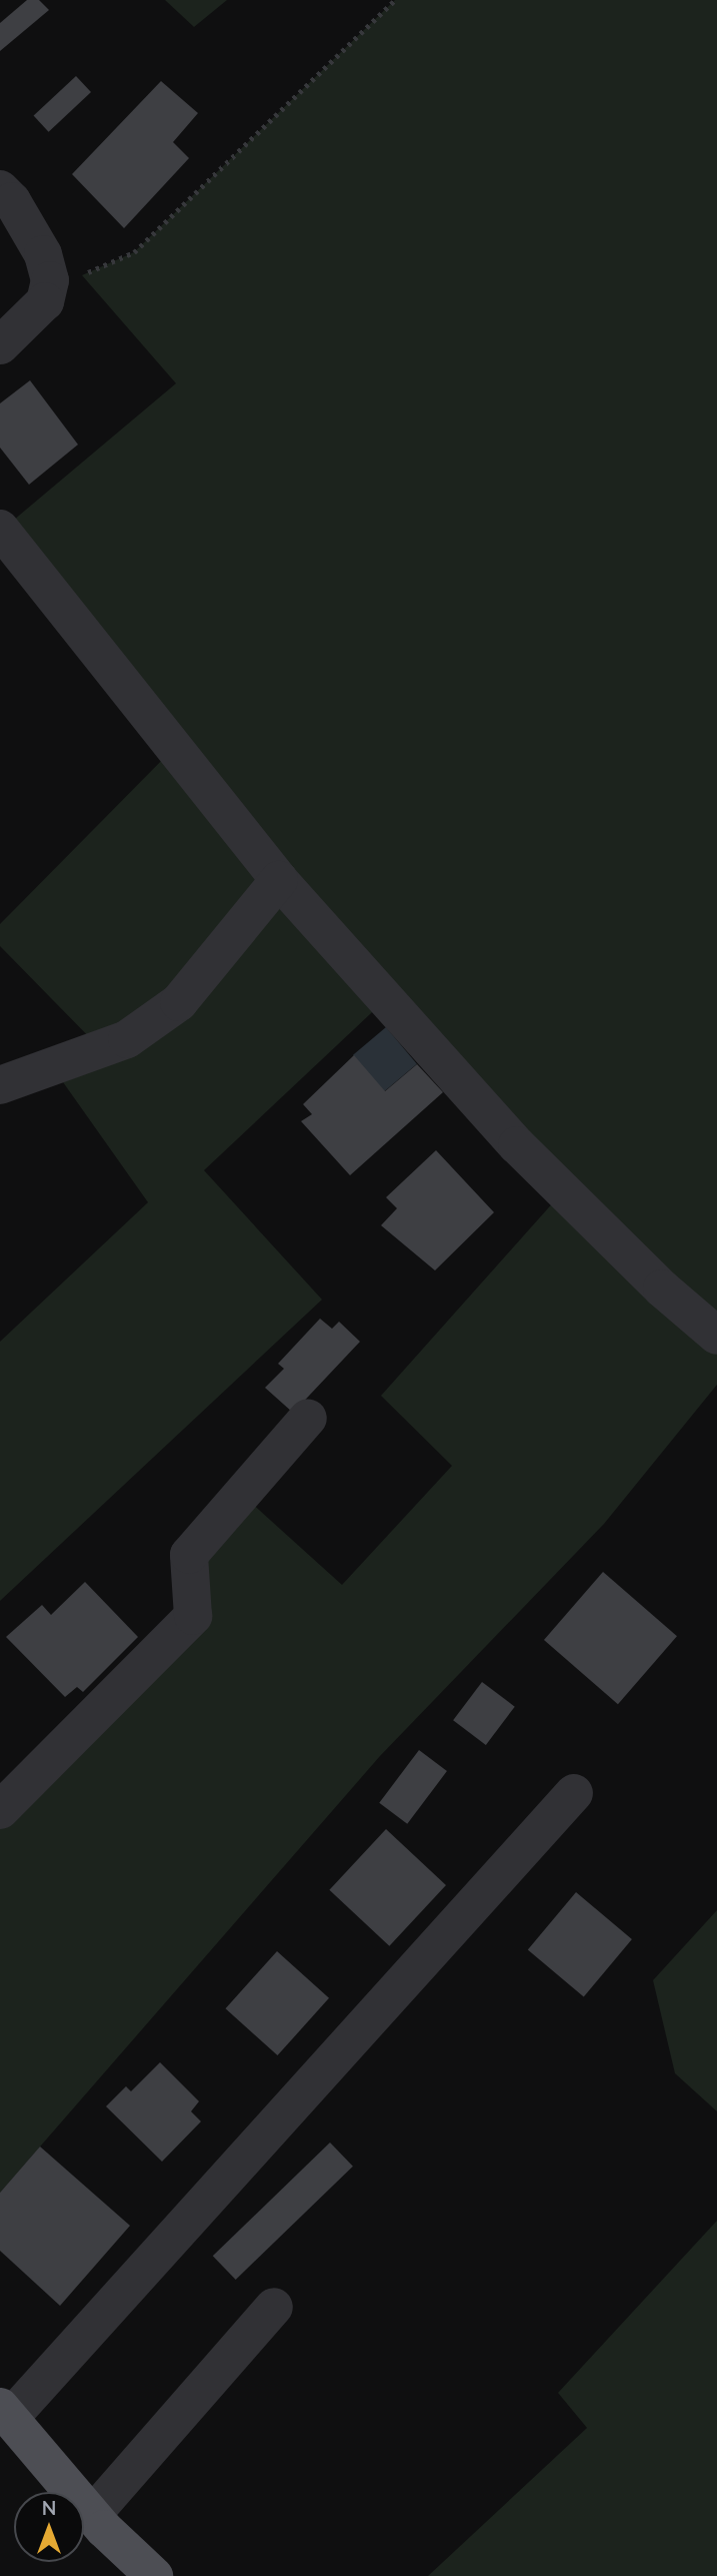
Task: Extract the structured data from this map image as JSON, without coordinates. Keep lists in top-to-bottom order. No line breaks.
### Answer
{"north":"top"}
